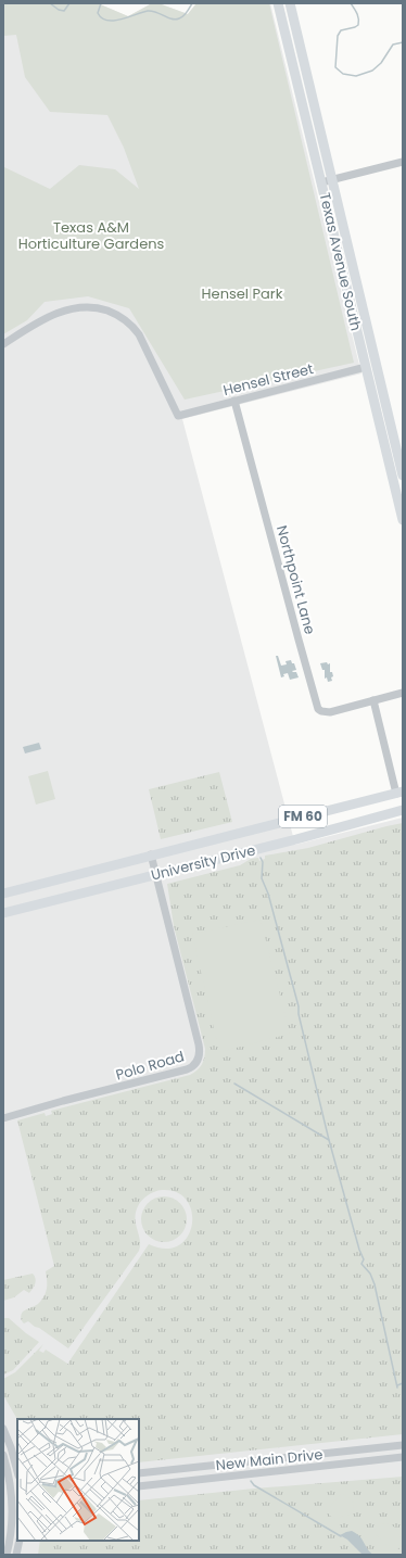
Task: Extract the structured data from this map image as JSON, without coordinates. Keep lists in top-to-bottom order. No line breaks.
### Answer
{"streets":{"main road":["Texas Avenue South","FM 60","University Drive"],"street":["Hensel Street","Northpoint Lane","Polo Road","New Main Drive"]},"crossings":[["Texas Avenue South","Hensel Street"],["Hensel Street","Northpoint Lane"],["University Drive","Polo Road"]],"parks":["Texas A&M Horticulture Gardens","Hensel Park"]}
